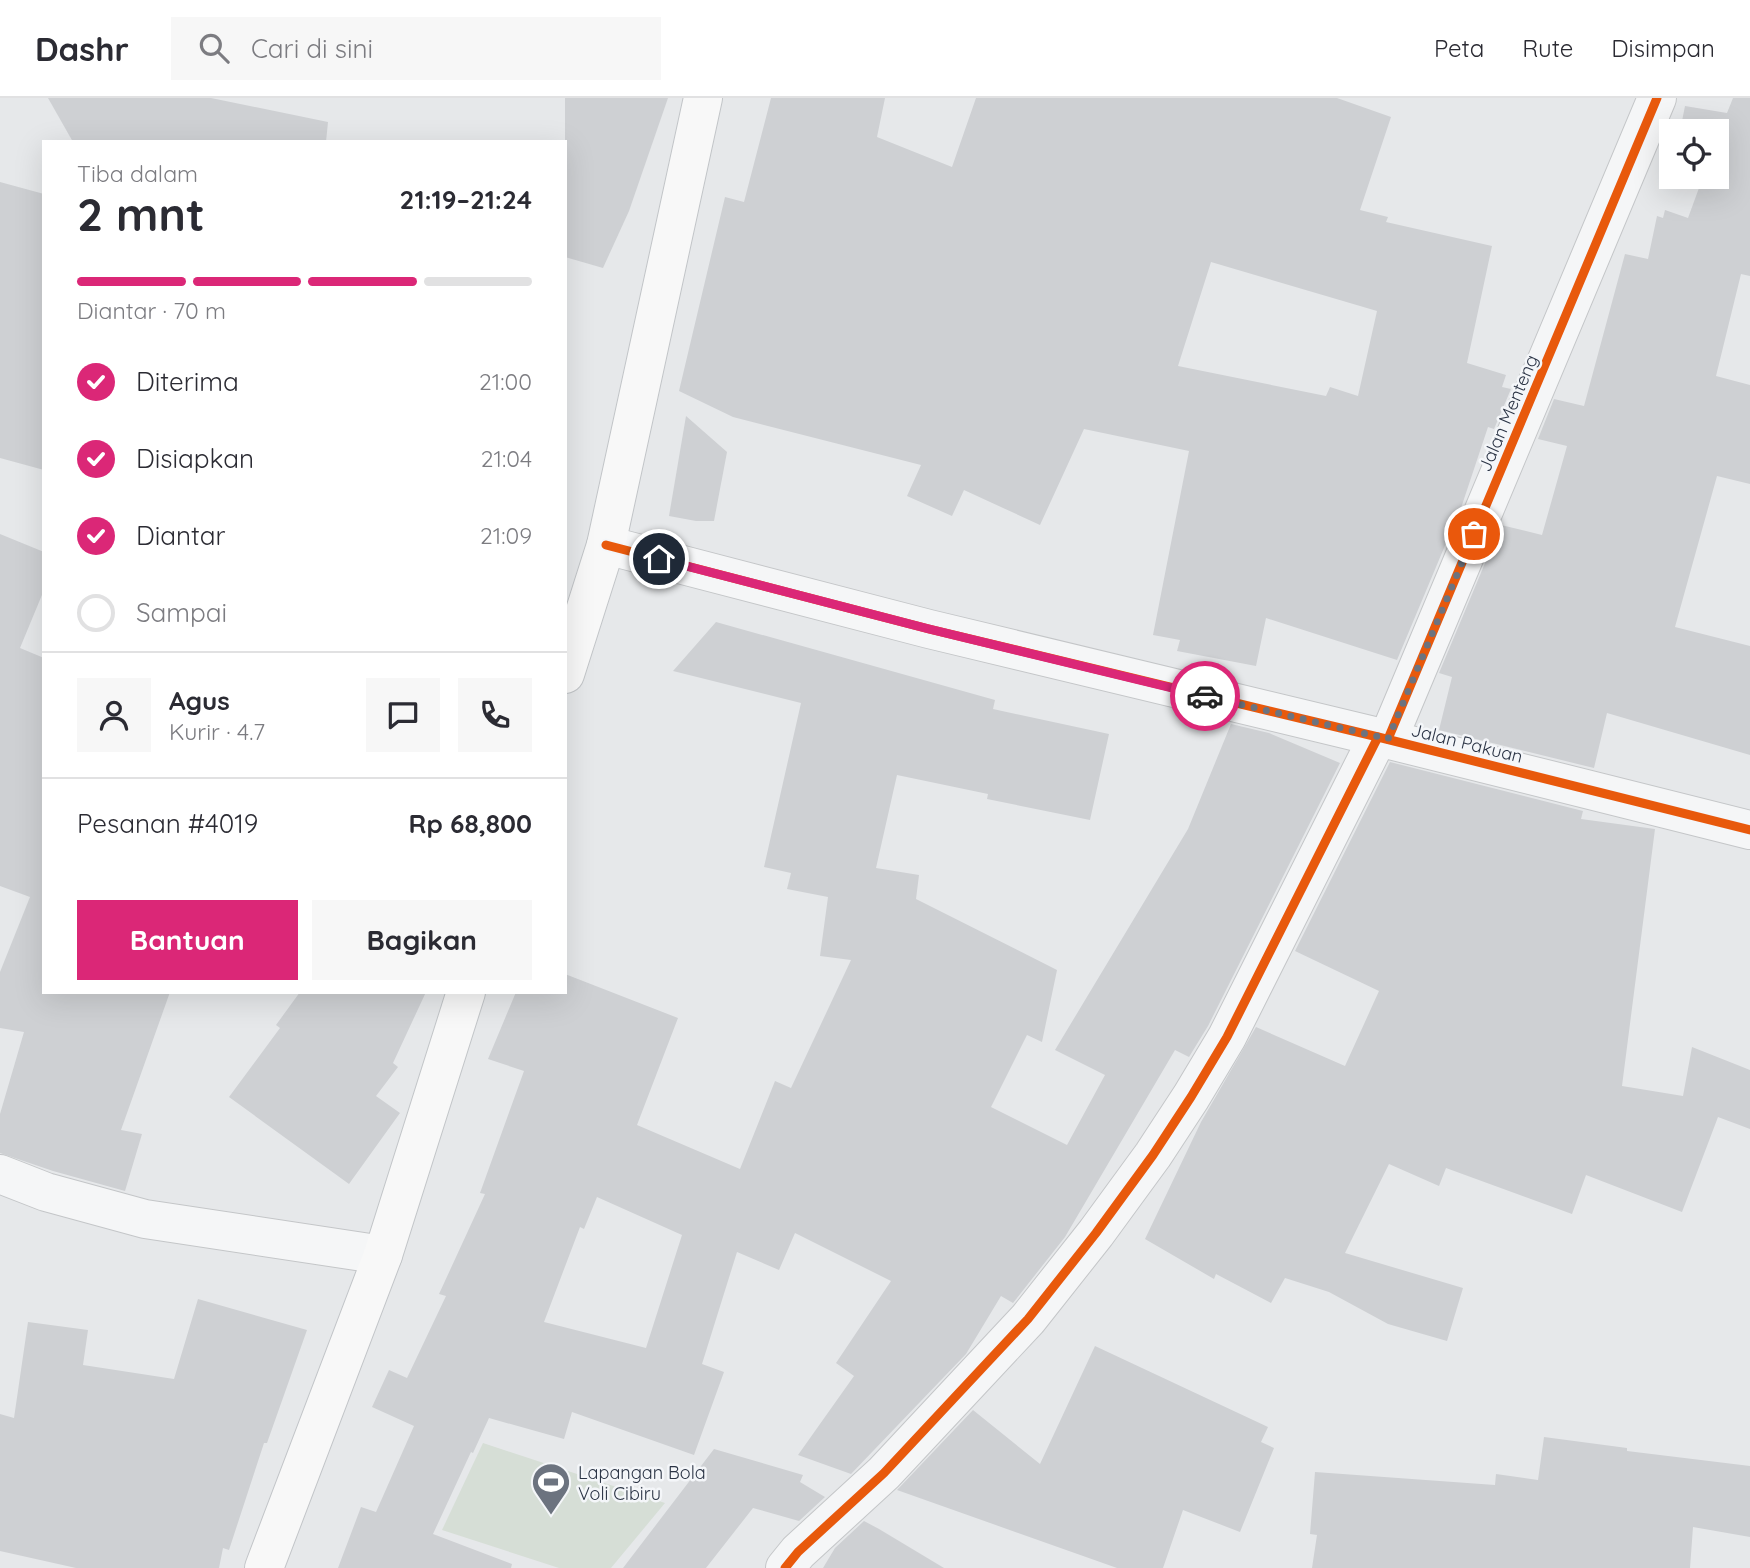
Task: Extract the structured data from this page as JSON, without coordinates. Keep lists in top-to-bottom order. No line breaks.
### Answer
{"streets":{"street":["Jalan Menteng","Jalan Pakuan"]},"crossings":[["Jalan Menteng","Jalan Pakuan"]],"places":{"sports":["Lapangan Bola Voli Cibiru"]},"page":{"header":"Dashr","search":"Cari di sini","nav":["Peta","Rute","Disimpan"],"heading":["2 mnt","Tiba dalam","21:19–21:24"],"panel":["Agus","Kurir · 4.7","Pesanan #4019","Rp 68,800"],"bar":"Diantar · 70 m","list":[["Diterima","21:00"],["Disiapkan","21:04"],["Diantar","21:09"],"Sampai"],"buttons":["Bantuan","Bagikan"]}}
